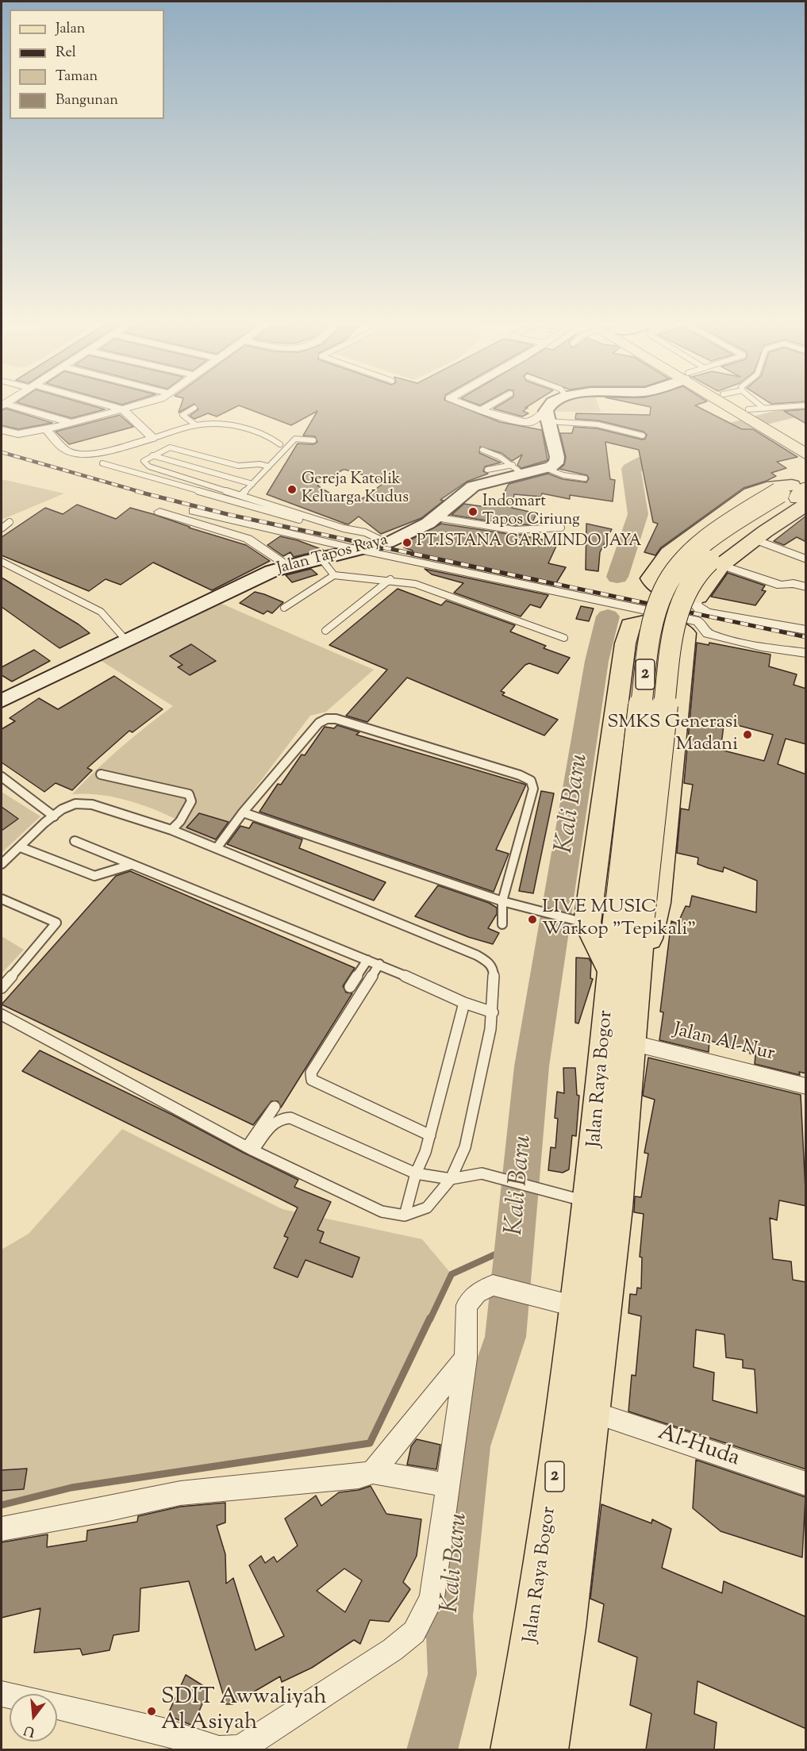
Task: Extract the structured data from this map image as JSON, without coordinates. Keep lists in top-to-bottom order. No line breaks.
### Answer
{"streets":{"highway":["2","Jalan Raya Bogor"],"main road":["Jalan Tapos Raya"],"street":["Jalan Al-Nur","Al-Huda"]},"crossings":[["Jalan Al-Nur","Jalan Raya Bogor"],["Jalan Raya Bogor","Al-Huda"]],"water":["Kali Baru"],"places":["Gereja Katolik Keluarga Kudus","Indomart Tapos Ciriung","PT.ISTANA GARMINDO JAYA","SMKS Generasi Madani","LIVE MUSIC Warkop \"Tepikali\"","SDIT Awwaliyah Al Asiyah"],"legend":["Jalan","Rel","Taman","Bangunan"],"north":"bottom"}
